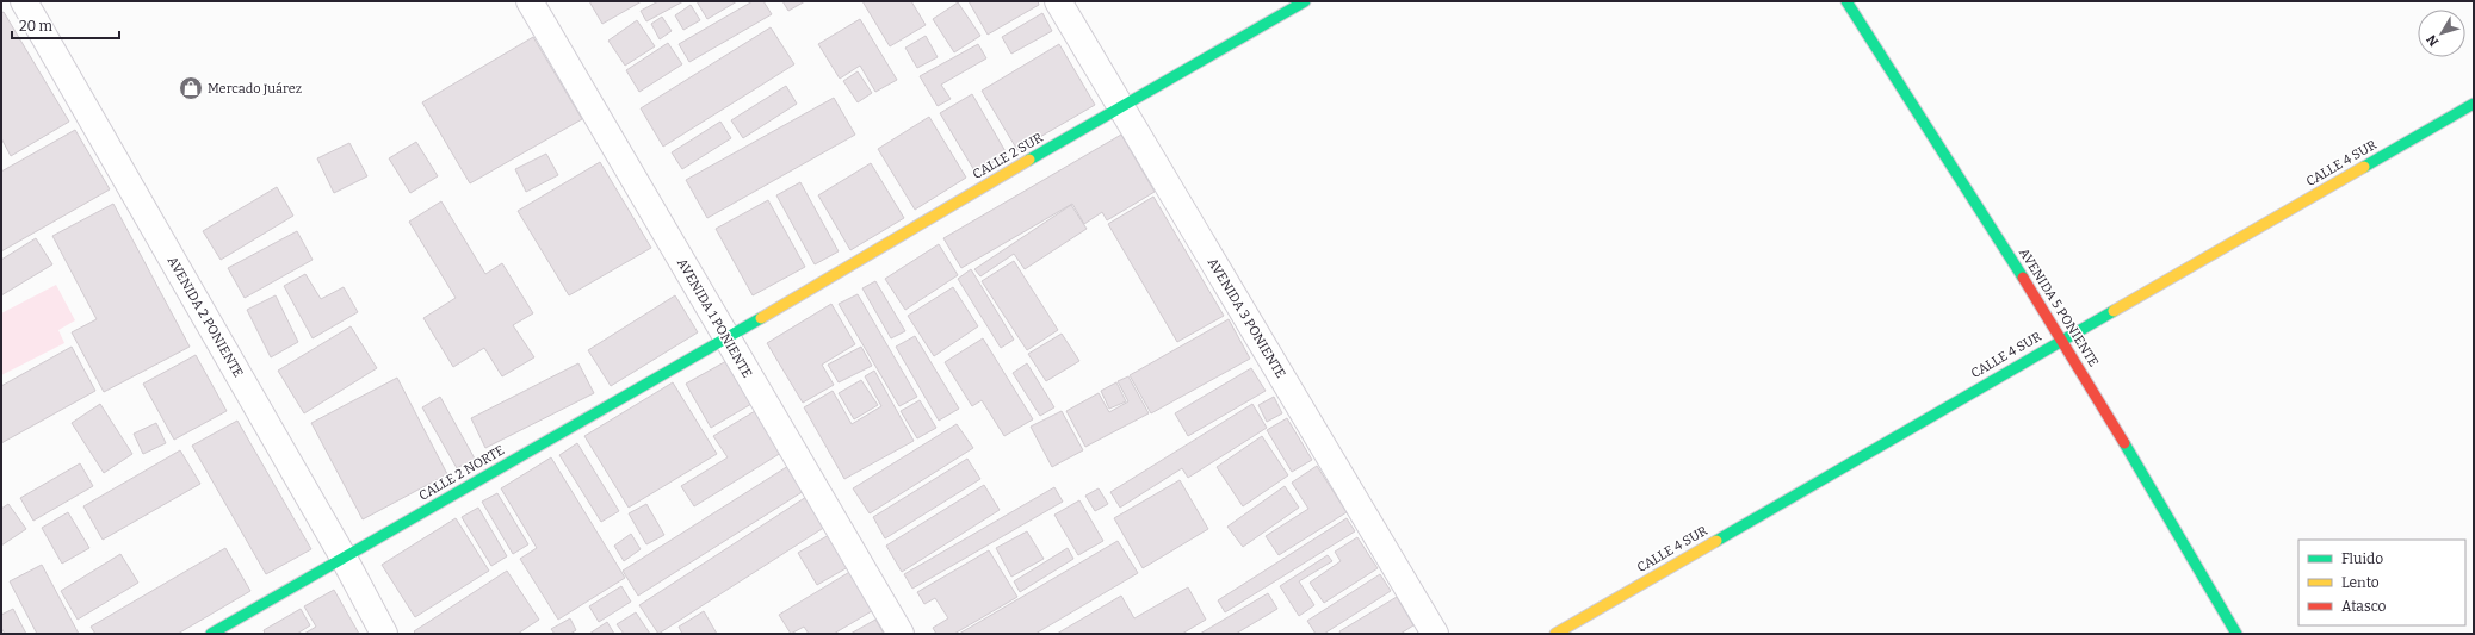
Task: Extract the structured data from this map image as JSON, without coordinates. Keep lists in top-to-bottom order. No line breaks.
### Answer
{"streets":{"street":["CALLE 2 SUR","CALLE 4 SUR","AVENIDA 5 PONIENTE","AVENIDA 2 PONIENTE","AVENIDA 1 PONIENTE","AVENIDA 3 PONIENTE","CALLE 2 NORTE"]},"crossings":[["CALLE 2 SUR","AVENIDA 1 PONIENTE"],["CALLE 2 SUR","AVENIDA 3 PONIENTE"],["CALLE 2 SUR","CALLE 2 NORTE"],["CALLE 4 SUR","AVENIDA 5 PONIENTE"],["AVENIDA 2 PONIENTE","CALLE 2 NORTE"],["AVENIDA 1 PONIENTE","CALLE 2 NORTE"]],"places":{"shop":["Mercado Juárez"]},"legend":["Fluido","Lento","Atasco"],"scale_bar":"20 m","north":"bottom left"}
